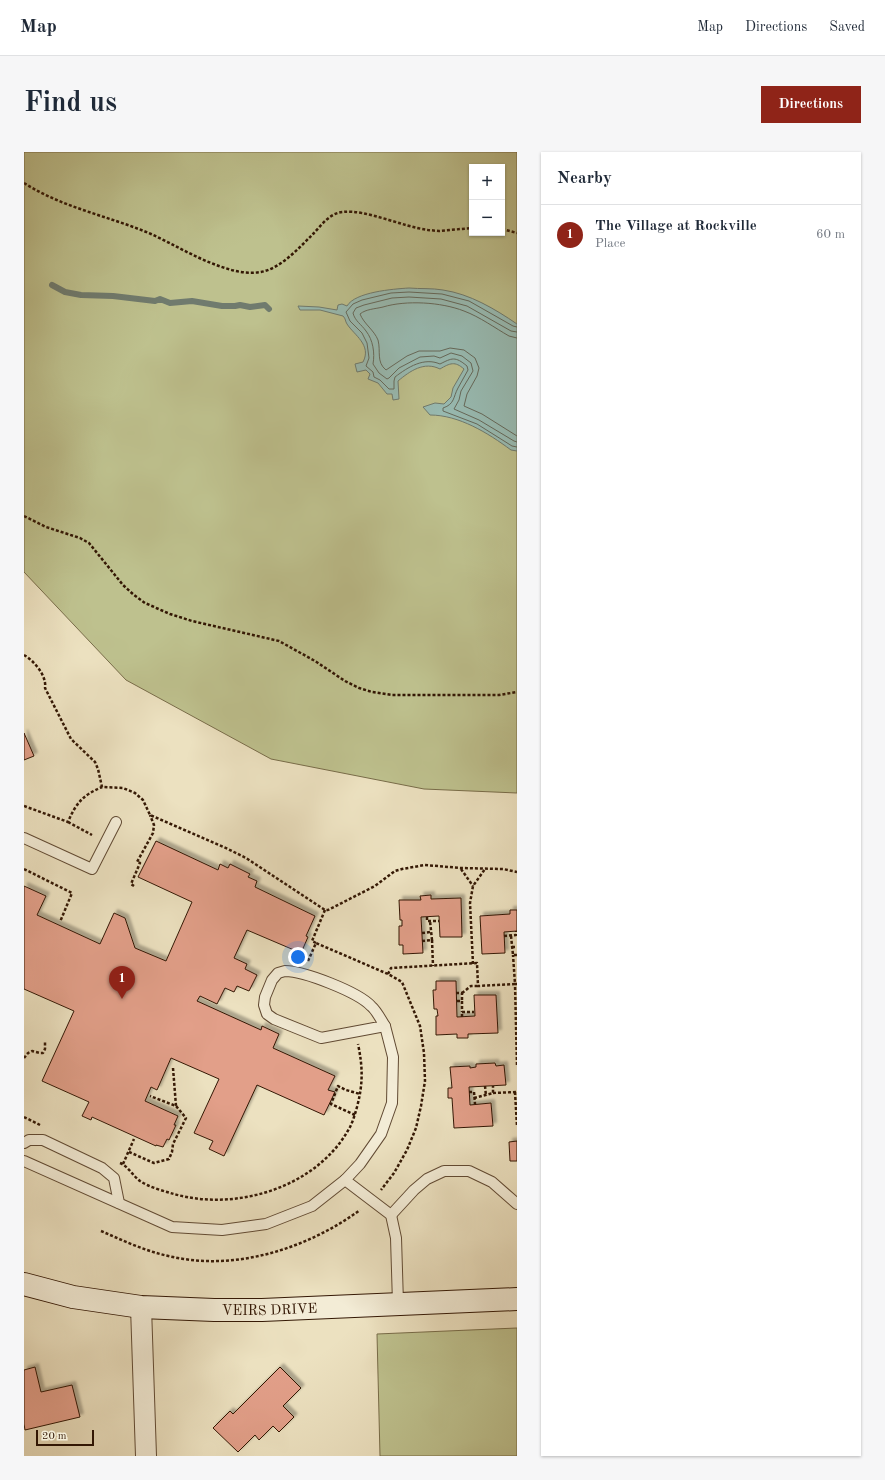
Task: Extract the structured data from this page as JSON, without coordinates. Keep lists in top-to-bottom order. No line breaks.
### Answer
{"streets":{"street":["VEIRS DRIVE"]},"scale_bar":"20 m","page":{"header":"Map","nav":["Map","Directions","Saved"],"buttons":"Directions","title":"Find us","heading":"Nearby","map_buttons":["+","−"],"list":[{"mark":"1","name":"The Village at Rockville","note":"Place","value":"60 m"}],"pins":"1","scale":"20 m"}}
